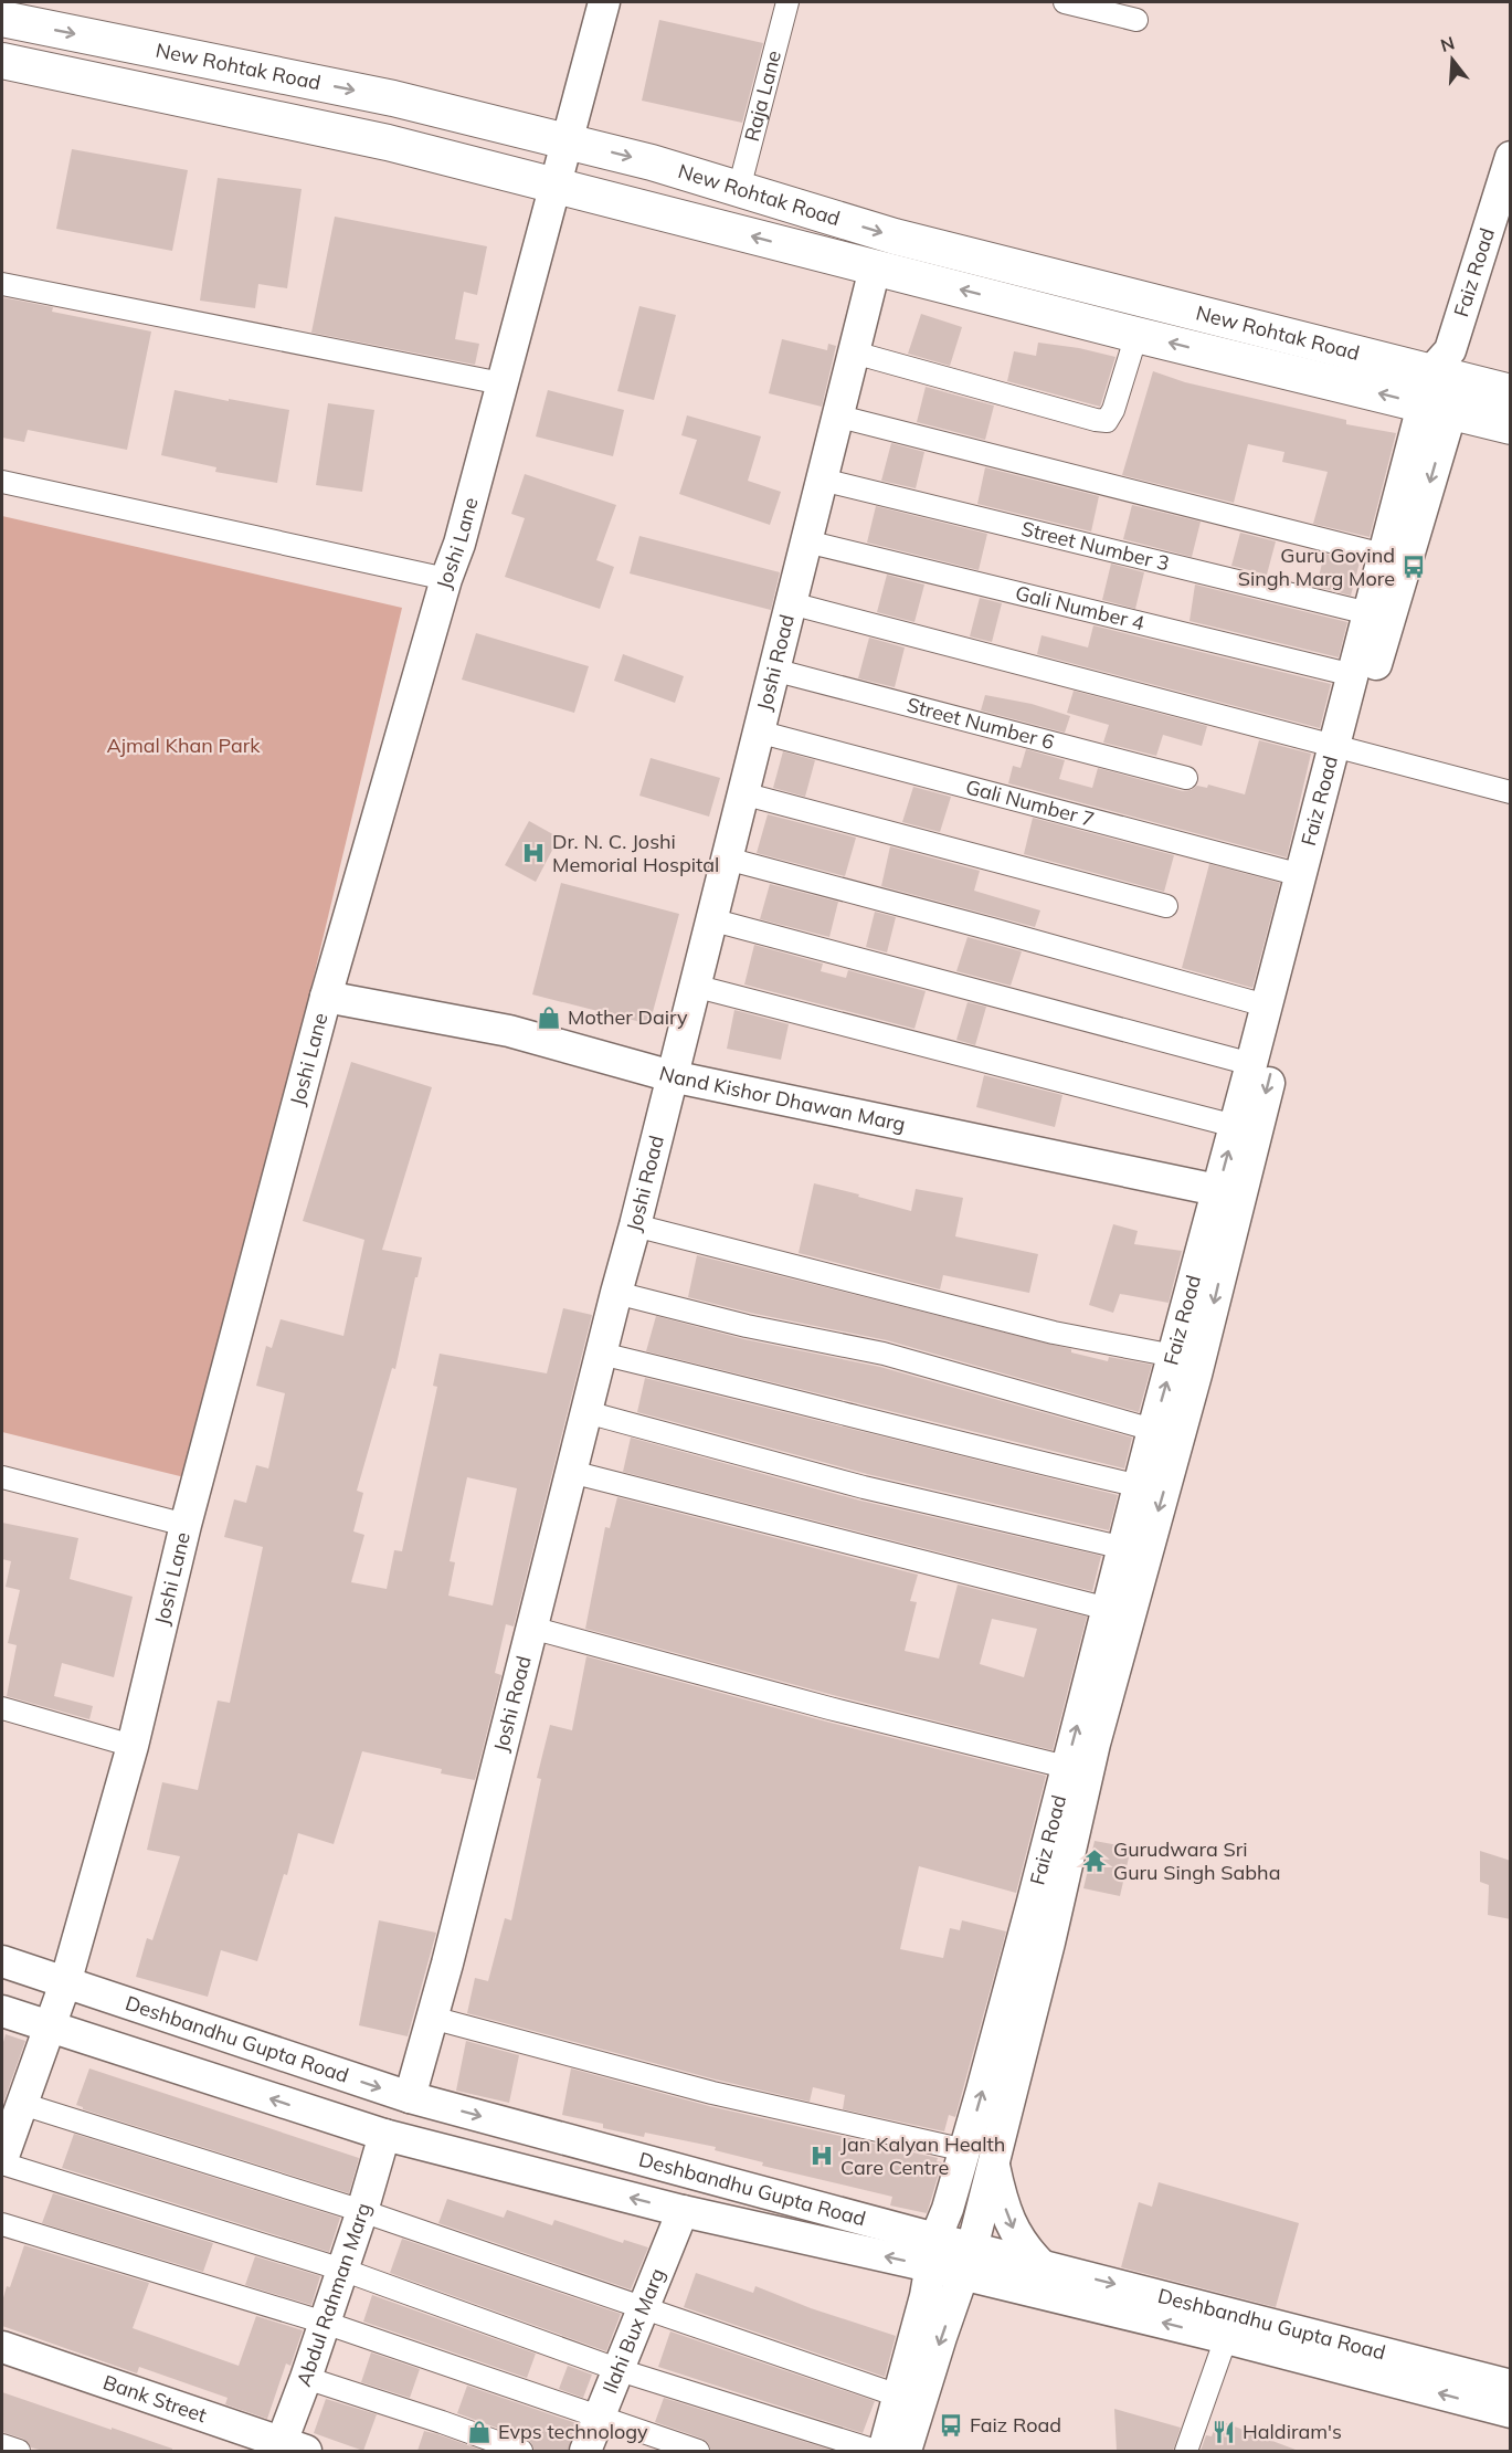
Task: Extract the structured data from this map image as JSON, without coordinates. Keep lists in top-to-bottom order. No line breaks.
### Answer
{"streets":{"main road":["New Rohtak Road"],"street":["Raja Lane","Faiz Road","Joshi Lane","Street Number 3","Gali Number 4","Joshi Road","Street Number 6","Gali Number 7","Nand Kishor Dhawan Marg","Deshbandhu Gupta Road","Abdul Rahman Marg","Ilahi Bux Marg","Bank Street"]},"crossings":[["New Rohtak Road","Raja Lane"],["New Rohtak Road","Faiz Road"],["New Rohtak Road","Joshi Lane"],["New Rohtak Road","Joshi Road"],["Faiz Road","Street Number 3"],["Faiz Road","Gali Number 4"],["Faiz Road","Gali Number 7"],["Faiz Road","Nand Kishor Dhawan Marg"],["Faiz Road","Deshbandhu Gupta Road"],["Joshi Lane","Nand Kishor Dhawan Marg"],["Joshi Lane","Deshbandhu Gupta Road"],["Street Number 3","Joshi Road"],["Gali Number 4","Joshi Road"],["Joshi Road","Street Number 6"],["Joshi Road","Gali Number 7"],["Joshi Road","Nand Kishor Dhawan Marg"],["Joshi Road","Deshbandhu Gupta Road"],["Deshbandhu Gupta Road","Abdul Rahman Marg"],["Deshbandhu Gupta Road","Ilahi Bux Marg"],["Abdul Rahman Marg","Bank Street"]],"parks":["Ajmal Khan Park"],"places":{"bus stop":["Guru Govind Singh Marg More","Faiz Road"],"hospital":["Dr. N. C. Joshi Memorial Hospital","Jan Kalyan Health Care Centre"],"shop":["Mother Dairy","Evps technology"],"temple":["Gurudwara Sri Guru Singh Sabha"],"restaurant":["Haldiram's"]},"north":"top"}
